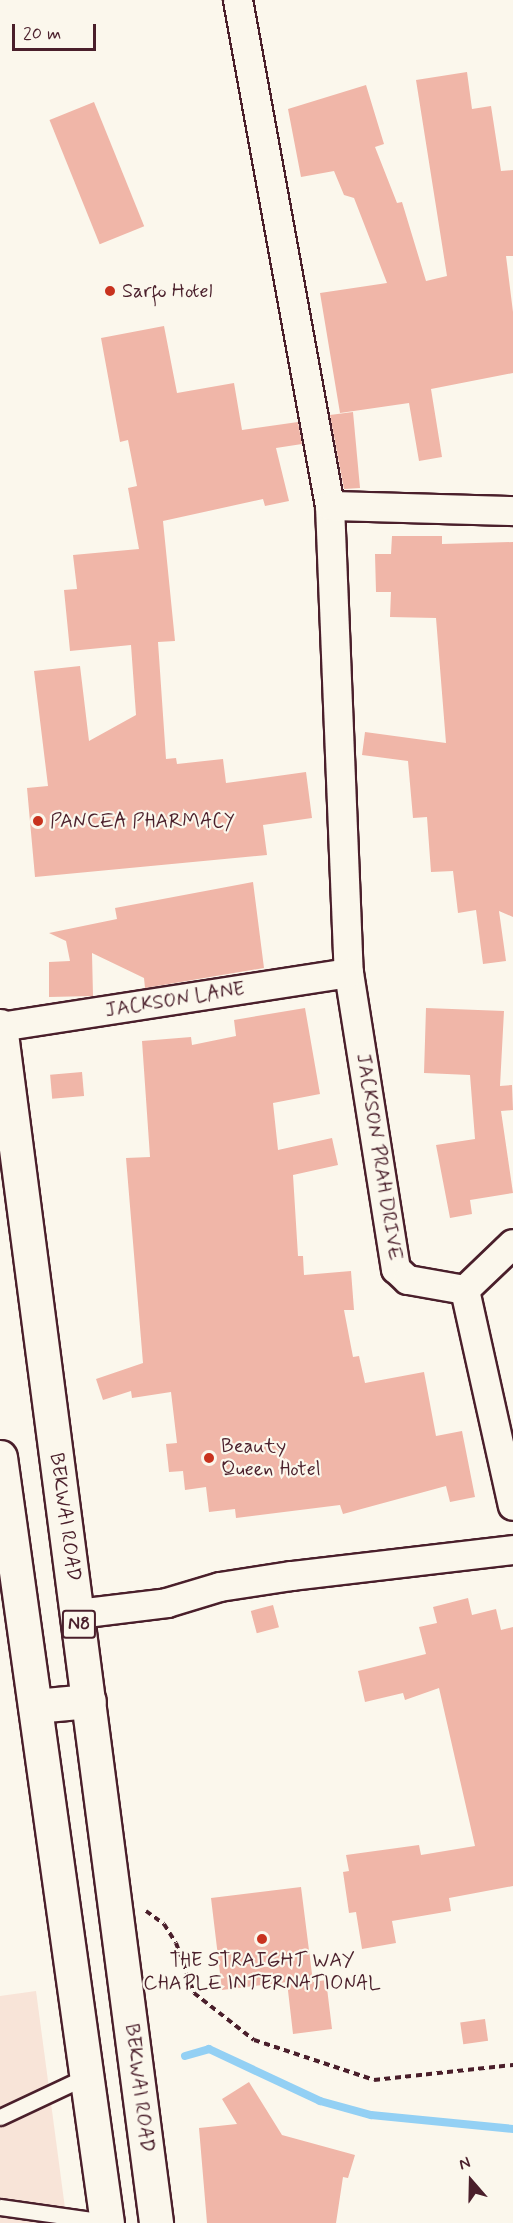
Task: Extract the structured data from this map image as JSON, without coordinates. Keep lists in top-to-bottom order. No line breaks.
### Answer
{"streets":{"highway":["BEKWAI ROAD","N8"],"street":["JACKSON LANE","JACKSON PRAH DRIVE"]},"crossings":[["JACKSON LANE","JACKSON PRAH DRIVE"],["JACKSON LANE","BEKWAI ROAD"]],"places":["Sarfo Hotel","PANCEA PHARMACY","Beauty Queen Hotel","THE STRAIGHT WAY CHAPLE INTERNATIONAL"],"scale_bar":"20 m","north":"top"}
